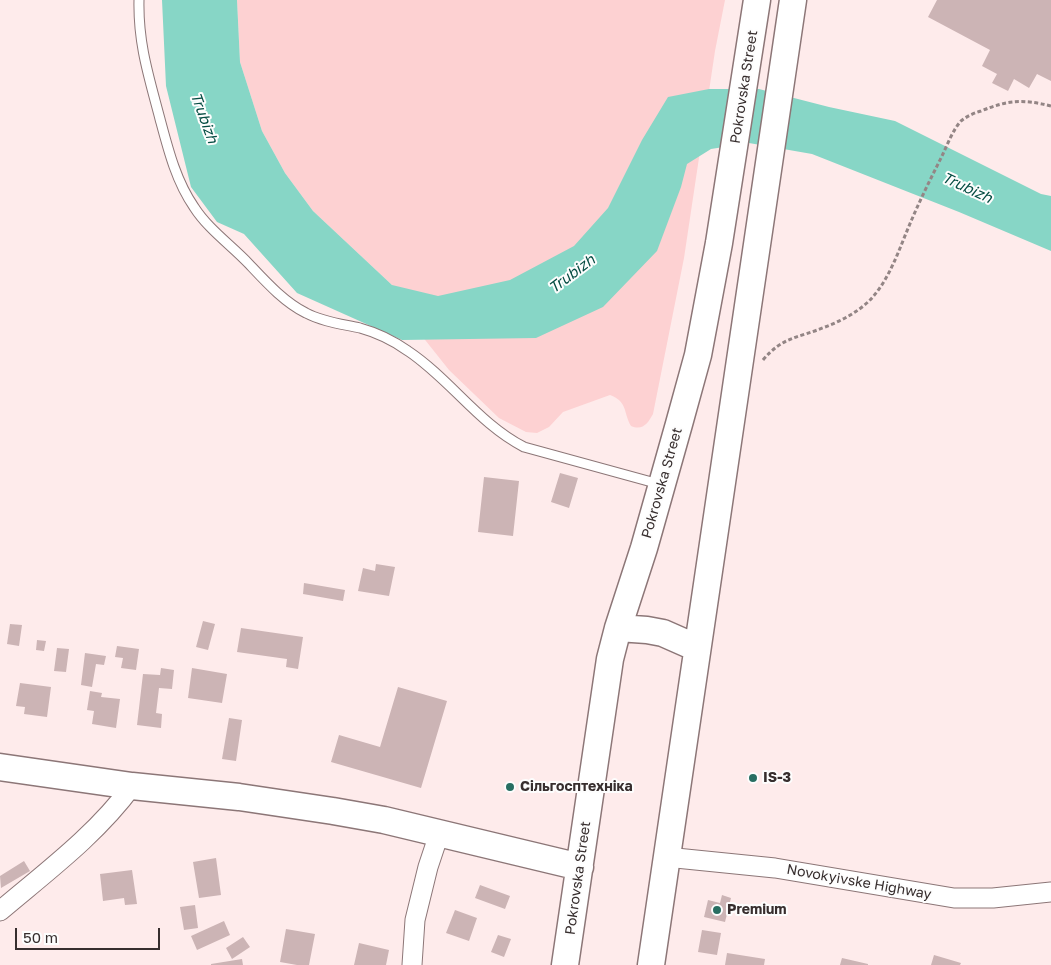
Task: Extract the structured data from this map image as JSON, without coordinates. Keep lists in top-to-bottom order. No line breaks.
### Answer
{"streets":{"main road":["Pokrovska Street"],"street":["Novokyivske Highway"]},"water":["Trubizh"],"places":["IS-3","Сільгосптехніка","Premium"],"scale_bar":"50 m"}
